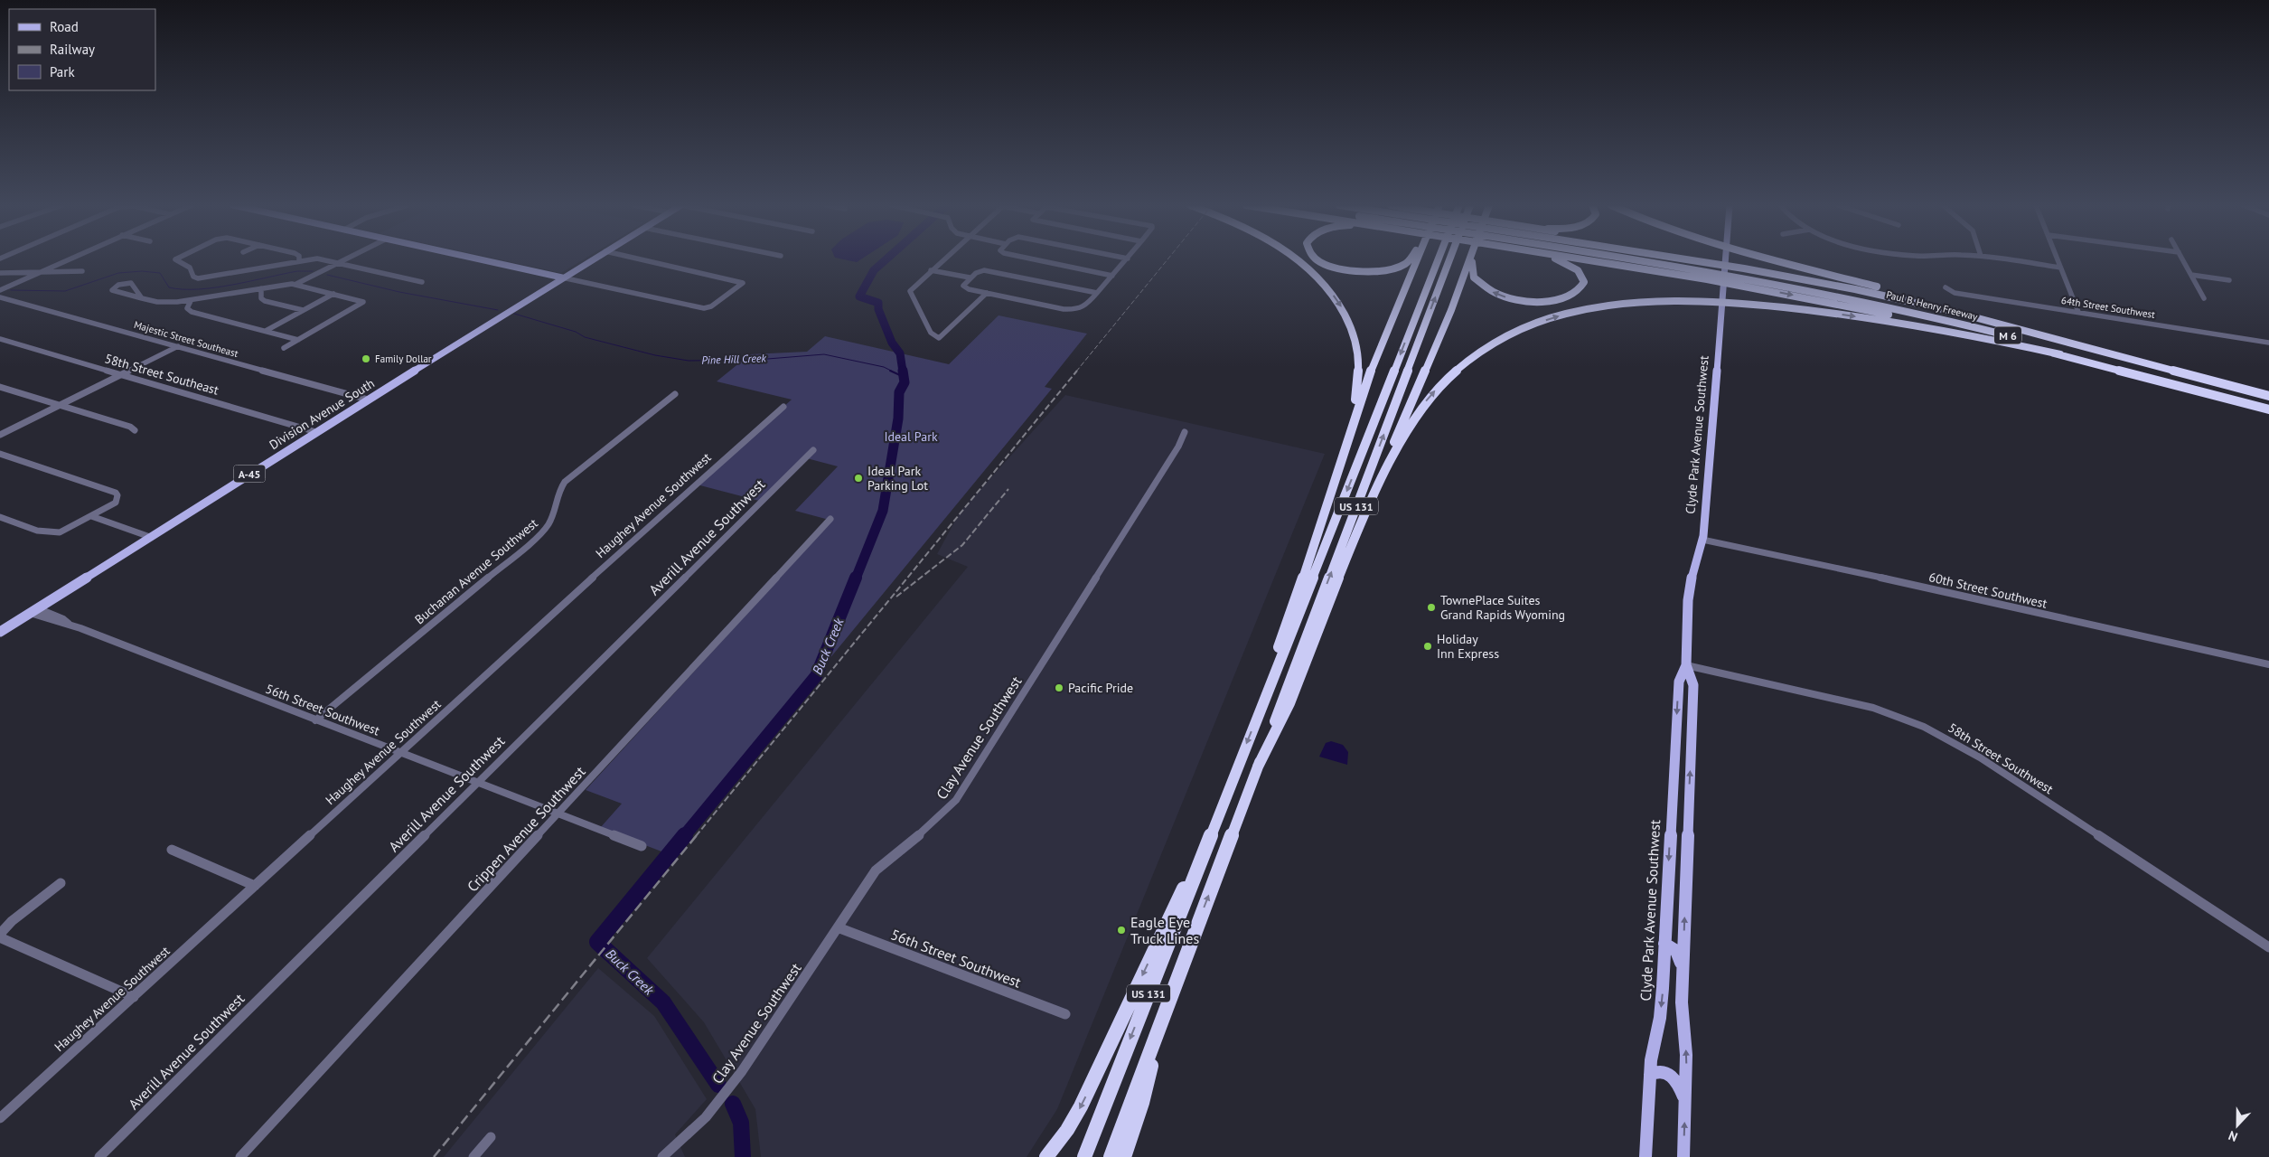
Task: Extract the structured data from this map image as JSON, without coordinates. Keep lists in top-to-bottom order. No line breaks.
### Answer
{"streets":{"highway":["Paul B. Henry Freeway","M 6","US 131"],"main road":["Division Avenue South","Clyde Park Avenue Southwest","A-45"],"street":["64th Street Southwest","Majestic Street Southeast","58th Street Southeast","Haughey Avenue Southwest","Averill Avenue Southwest","Buchanan Avenue Southwest","60th Street Southwest","56th Street Southwest","Clay Avenue Southwest","58th Street Southwest","Crippen Avenue Southwest"]},"crossings":[["Majestic Street Southeast","Division Avenue South"],["58th Street Southeast","Division Avenue South"],["Division Avenue South","56th Street Southwest"],["Clyde Park Avenue Southwest","60th Street Southwest"],["Clyde Park Avenue Southwest","58th Street Southwest"],["Haughey Avenue Southwest","56th Street Southwest"],["Averill Avenue Southwest","56th Street Southwest"],["Buchanan Avenue Southwest","56th Street Southwest"],["56th Street Southwest","Clay Avenue Southwest"],["56th Street Southwest","Crippen Avenue Southwest"]],"water":["Pine Hill Creek","Buck Creek"],"parks":["Ideal Park"],"places":["Family Dollar","Ideal Park Parking Lot","TownePlace Suites Grand Rapids Wyoming","Holiday Inn Express","Pacific Pride","Eagle Eye Truck Lines"],"legend":["Road","Railway","Park"],"north":"bottom"}
